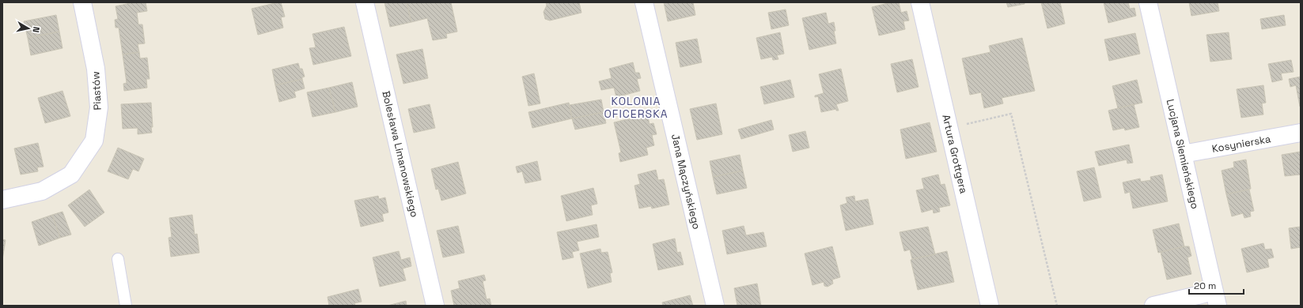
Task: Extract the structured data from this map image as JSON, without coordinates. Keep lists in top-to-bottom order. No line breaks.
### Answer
{"streets":{"street":["Piastów","Kosynierska","Bolesława Limanowskiego","Artura Grottgera","Lucjana Siemieńskiego","Jana Mączyńskiego"]},"crossings":[["Kosynierska","Lucjana Siemieńskiego"]],"districts":["KOLONIA OFICERSKA"],"scale_bar":"20 m","north":"right"}
